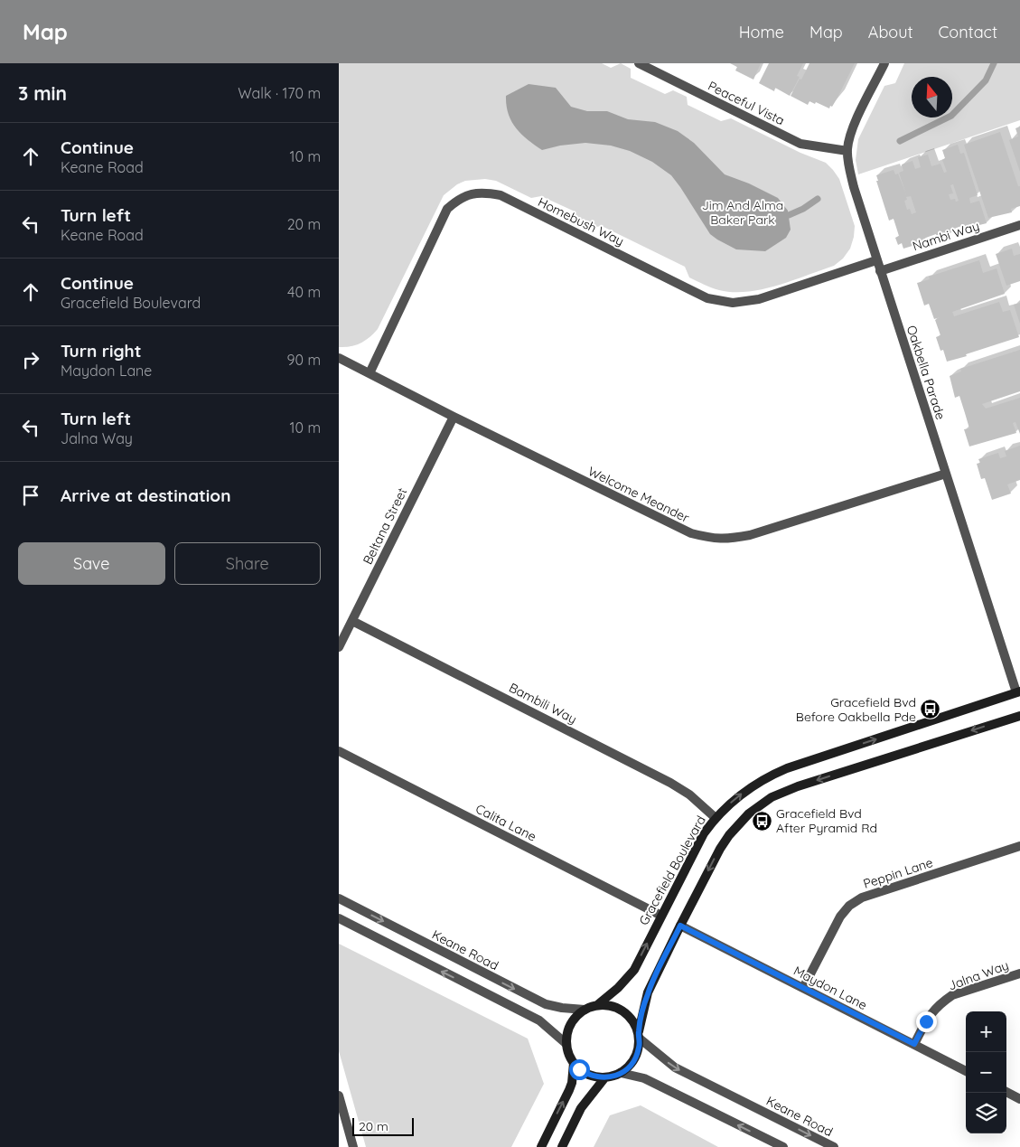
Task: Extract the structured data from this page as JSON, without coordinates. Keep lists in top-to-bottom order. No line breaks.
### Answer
{"streets":{"street":["Peaceful Vista","Homebush Way","Nambi Way","Oakbella Parade","Welcome Meander","Beltana Street","Bambili Way","Calita Lane","Gracefield Boulevard","Peppin Lane","Keane Road","Jalna Way","Maydon Lane"]},"crossings":[["Peaceful Vista","Oakbella Parade"],["Homebush Way","Oakbella Parade"],["Homebush Way","Welcome Meander"],["Nambi Way","Oakbella Parade"],["Oakbella Parade","Welcome Meander"],["Oakbella Parade","Gracefield Boulevard"],["Welcome Meander","Beltana Street"],["Beltana Street","Bambili Way"],["Bambili Way","Gracefield Boulevard"],["Calita Lane","Gracefield Boulevard"],["Gracefield Boulevard","Keane Road"],["Peppin Lane","Maydon Lane"],["Jalna Way","Maydon Lane"]],"parks":["Jim And Alma Baker Park"],"places":{"bus stop":["Gracefield Bvd Before Oakbella Pde","Gracefield Bvd After Pyramid Rd"]},"scale_bar":"20 m","north":"top","page":{"header":"Map","nav":["Home","Map","About","Contact"],"heading":["3 min","Walk · 170 m"],"list":[["Continue","Keane Road","10 m"],["Turn left","Keane Road","20 m"],["Continue","Gracefield Boulevard","40 m"],["Turn right","Maydon Lane","90 m"],["Turn left","Jalna Way","10 m"],"Arrive at destination"],"buttons":["Save","Share"],"map_buttons":["+","−"],"scale":"20 m"}}
